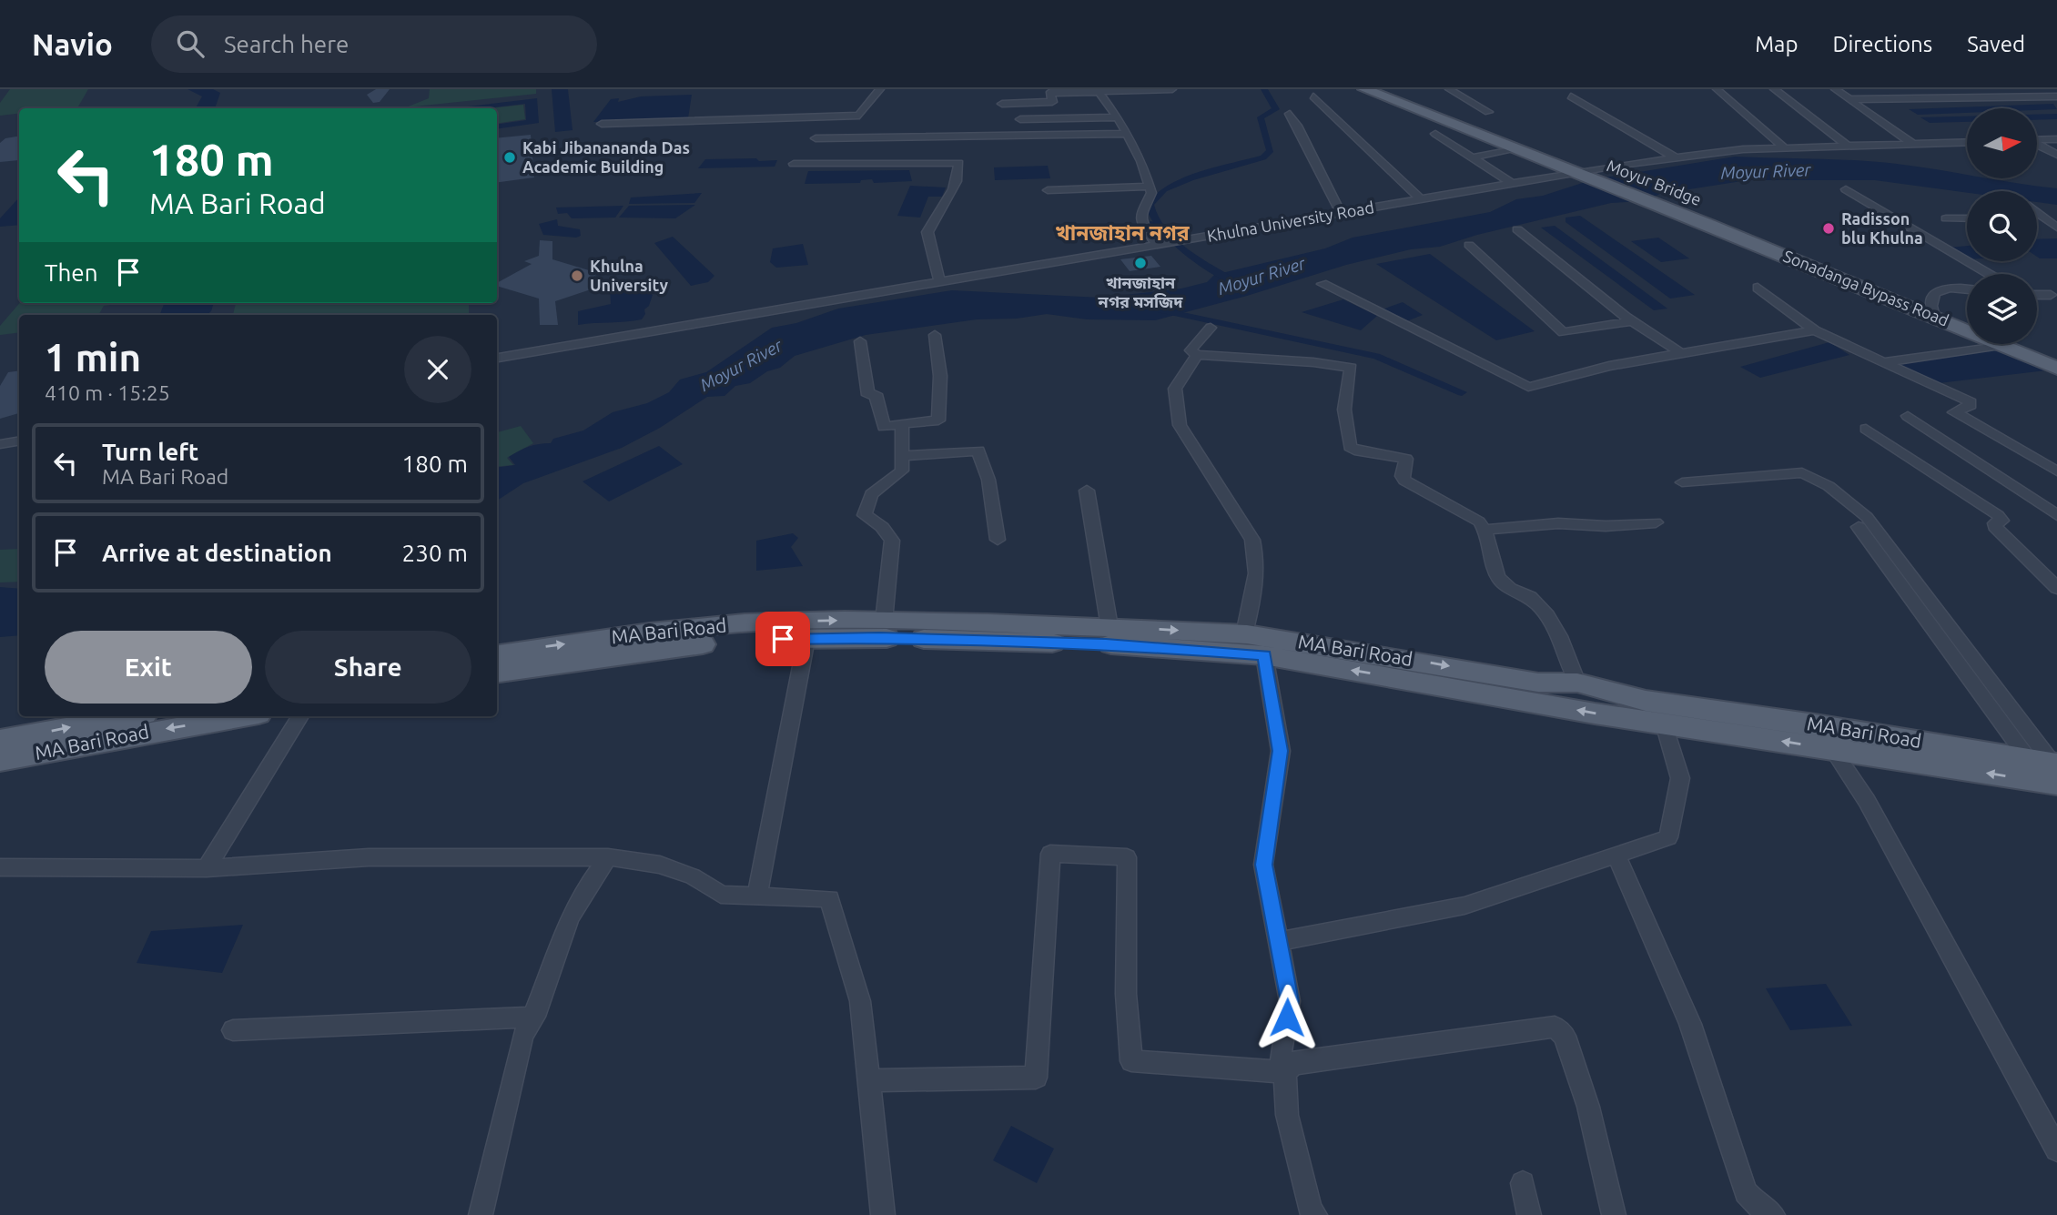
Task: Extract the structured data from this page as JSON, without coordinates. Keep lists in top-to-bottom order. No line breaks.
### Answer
{"streets":{"main road":["Moyur Bridge","Sonadanga Bypass Road","MA Bari Road"],"street":["Khulna University Road"]},"crossings":[["Moyur Bridge","Khulna University Road"],["Moyur Bridge","Sonadanga Bypass Road"]],"districts":["খানজাহান নগর"],"water":["Moyur River"],"places":["Kabi Jibanananda Das Academic Building","Radisson blu Khulna","খানজাহান নগর মসজিদ","Khulna University"],"north":"right","page":{"header":"Navio","search":"Search here","nav":["Map","Directions","Saved"],"turn":["180 m","MA Bari Road"],"then":"Then","heading":["1 min","410 m · 15:25"],"list":[{"name":"Turn left","note":"MA Bari Road","value":"180 m"},{"name":"Arrive at destination","value":"230 m"}],"buttons":["Exit","Share"]}}
